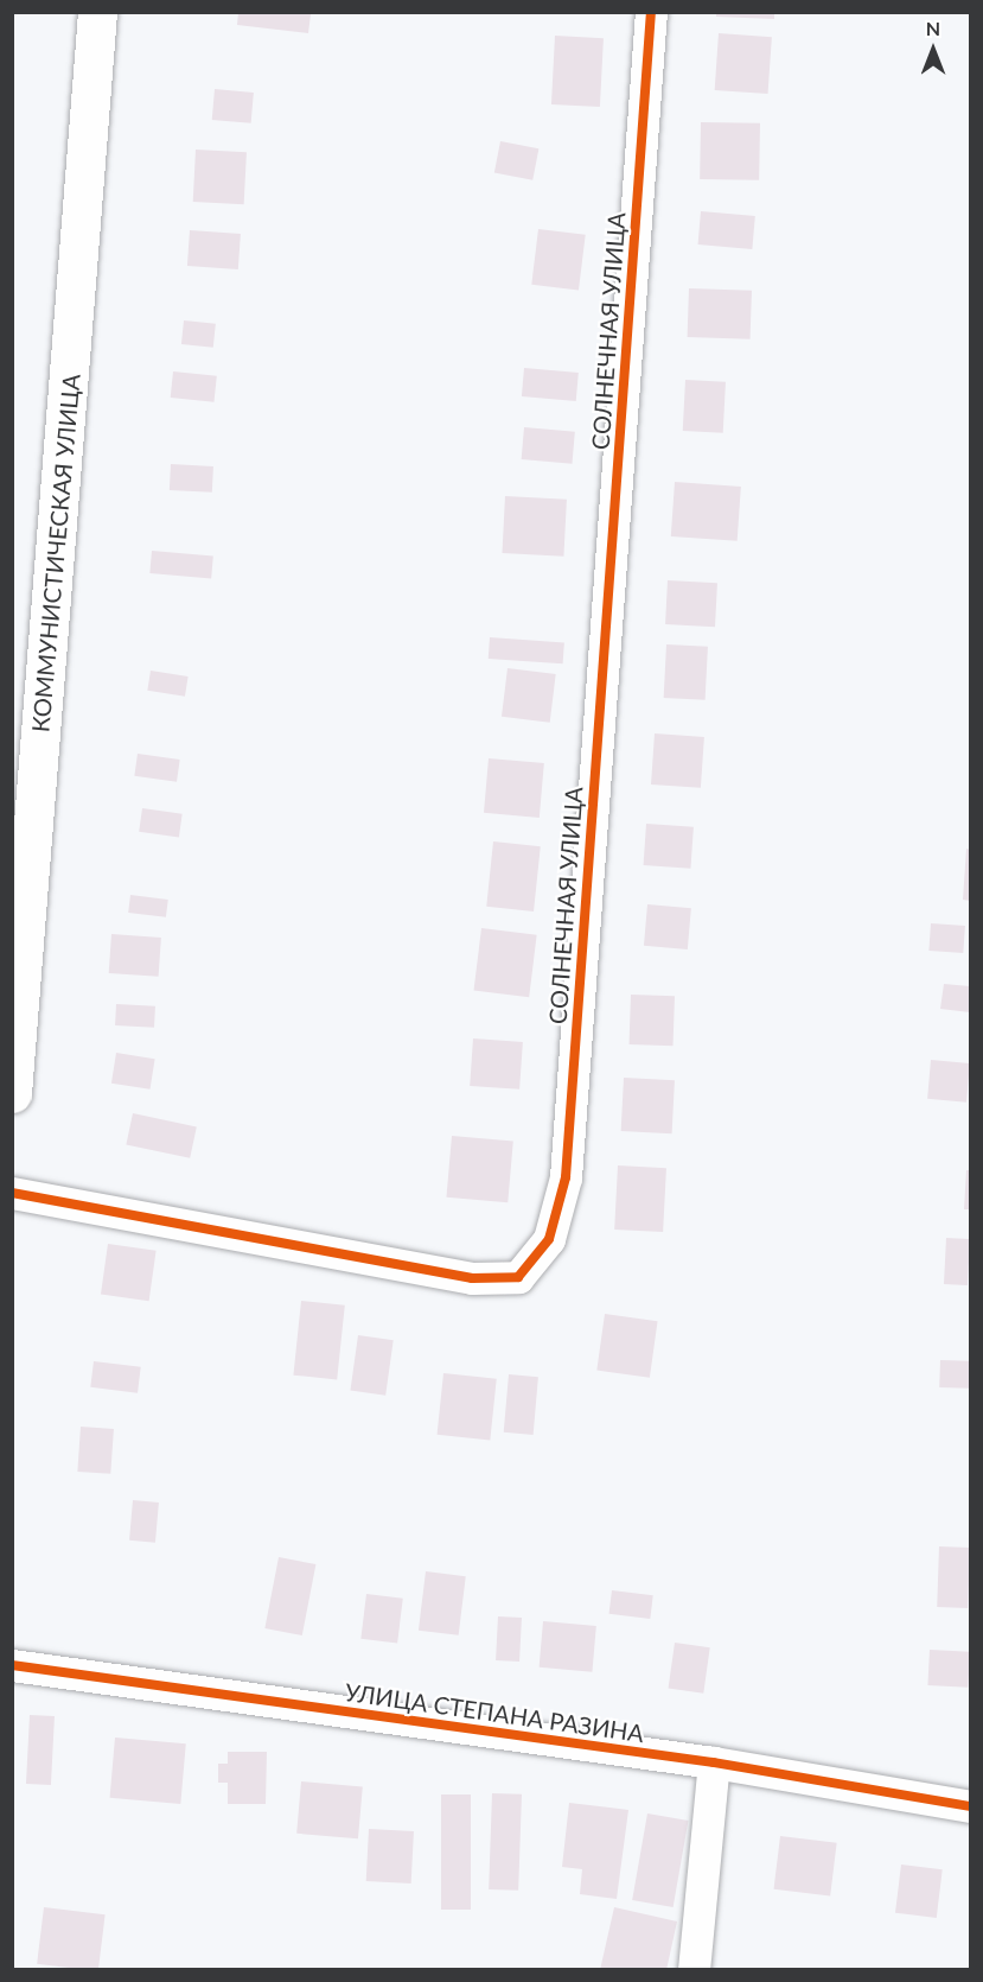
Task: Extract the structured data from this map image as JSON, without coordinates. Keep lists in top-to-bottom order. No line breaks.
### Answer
{"streets":{"main road":["КОММУНИСТИЧЕСКАЯ УЛИЦА"],"street":["СОЛНЕЧНАЯ УЛИЦА","УЛИЦА СТЕПАНА РАЗИНА"]},"north":"top"}
